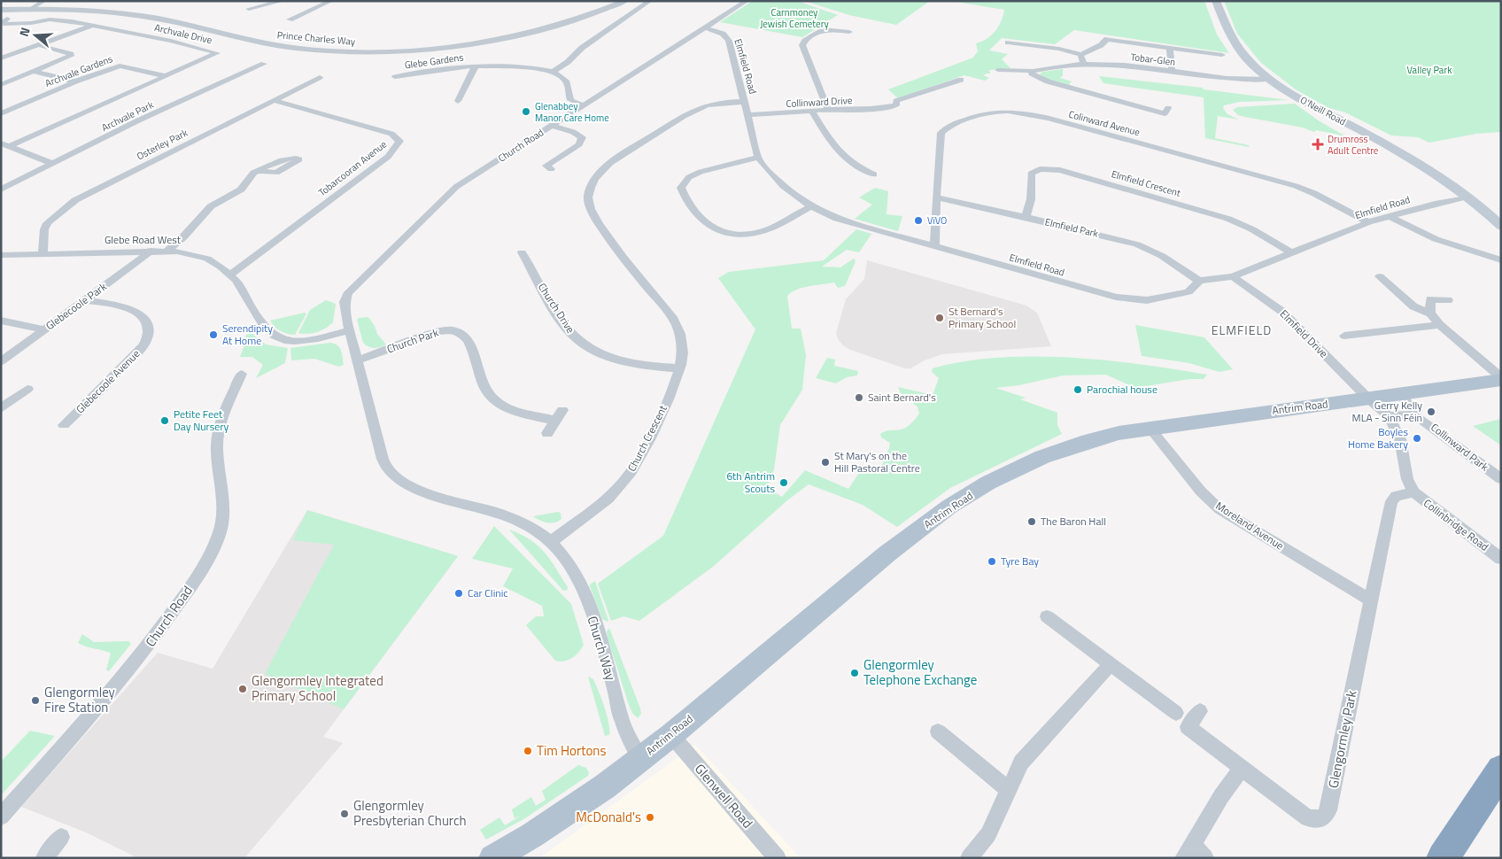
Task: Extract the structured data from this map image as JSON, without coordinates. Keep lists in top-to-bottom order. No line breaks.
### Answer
{"streets":{"main road":["O'Neill Road","Antrim Road"],"street":["Archvale Drive","Prince Charles Way","Tobar-Glen","Glebe Gardens","Elmfield Road","Archvale Gardens","Collinward Drive","Archvale Park","Colinward Avenue","Osterley Park","Church Road","Tobarcooran Avenue","Elmfield Crescent","Elmfield Park","Glebe Road West","Glebecoole Park","Church Drive","Elmfield Drive","Church Park","Glebecoole Avenue","Church Crescent","Collinward Park","Collinbridge Road","Moreland Avenue","Church Way","Glengormley Park","Glenwell Road"]},"crossings":[["Archvale Drive","Archvale Gardens"],["Tobar-Glen","O'Neill Road"],["Elmfield Road","Collinward Drive"],["Elmfield Road","O'Neill Road"],["Elmfield Road","Colinward Avenue"],["Elmfield Road","Church Road"],["Elmfield Road","Elmfield Crescent"],["Elmfield Road","Elmfield Park"],["Elmfield Road","Elmfield Drive"],["Elmfield Road","Church Crescent"],["Colinward Avenue","Elmfield Park"],["Osterley Park","Tobarcooran Avenue"],["Osterley Park","Glebe Road West"],["Church Road","Glebe Road West"],["Tobarcooran Avenue","Glebe Road West"],["Elmfield Crescent","Elmfield Park"],["Glebe Road West","Glebecoole Park"],["Glebecoole Park","Glebecoole Avenue"],["Church Drive","Church Crescent"],["Elmfield Drive","Antrim Road"],["Elmfield Drive","Collinbridge Road"],["Antrim Road","Collinward Park"],["Antrim Road","Collinbridge Road"],["Antrim Road","Moreland Avenue"],["Antrim Road","Church Way"],["Antrim Road","Glenwell Road"],["Church Crescent","Church Way"],["Collinward Park","Collinbridge Road"],["Collinbridge Road","Glengormley Park"],["Moreland Avenue","Glengormley Park"]],"districts":["ELMFIELD"],"parks":["Carnmoney Jewish Cemetery","Valley Park"],"places":{"other":["Glenabbey Manor Care Home","ViVO","St Bernard's Primary School","Serendipity At Home","Parochial house","Saint Bernard's","Gerry Kelly MLA - Sinn Féin","Petite Feet Day Nursery","Boyles Home Bakery","St Mary's on the Hill Pastoral Centre","6th Antrim Scouts","The Baron Hall","Tyre Bay","Car Clinic","Glengormley Telephone Exchange","Glengormley Integrated Primary School","Glengormley Fire Station","Tim Hortons","Glengormley Presbyterian Church","McDonald's"],"health":["Drumross Adult Centre"]},"north":"left"}
